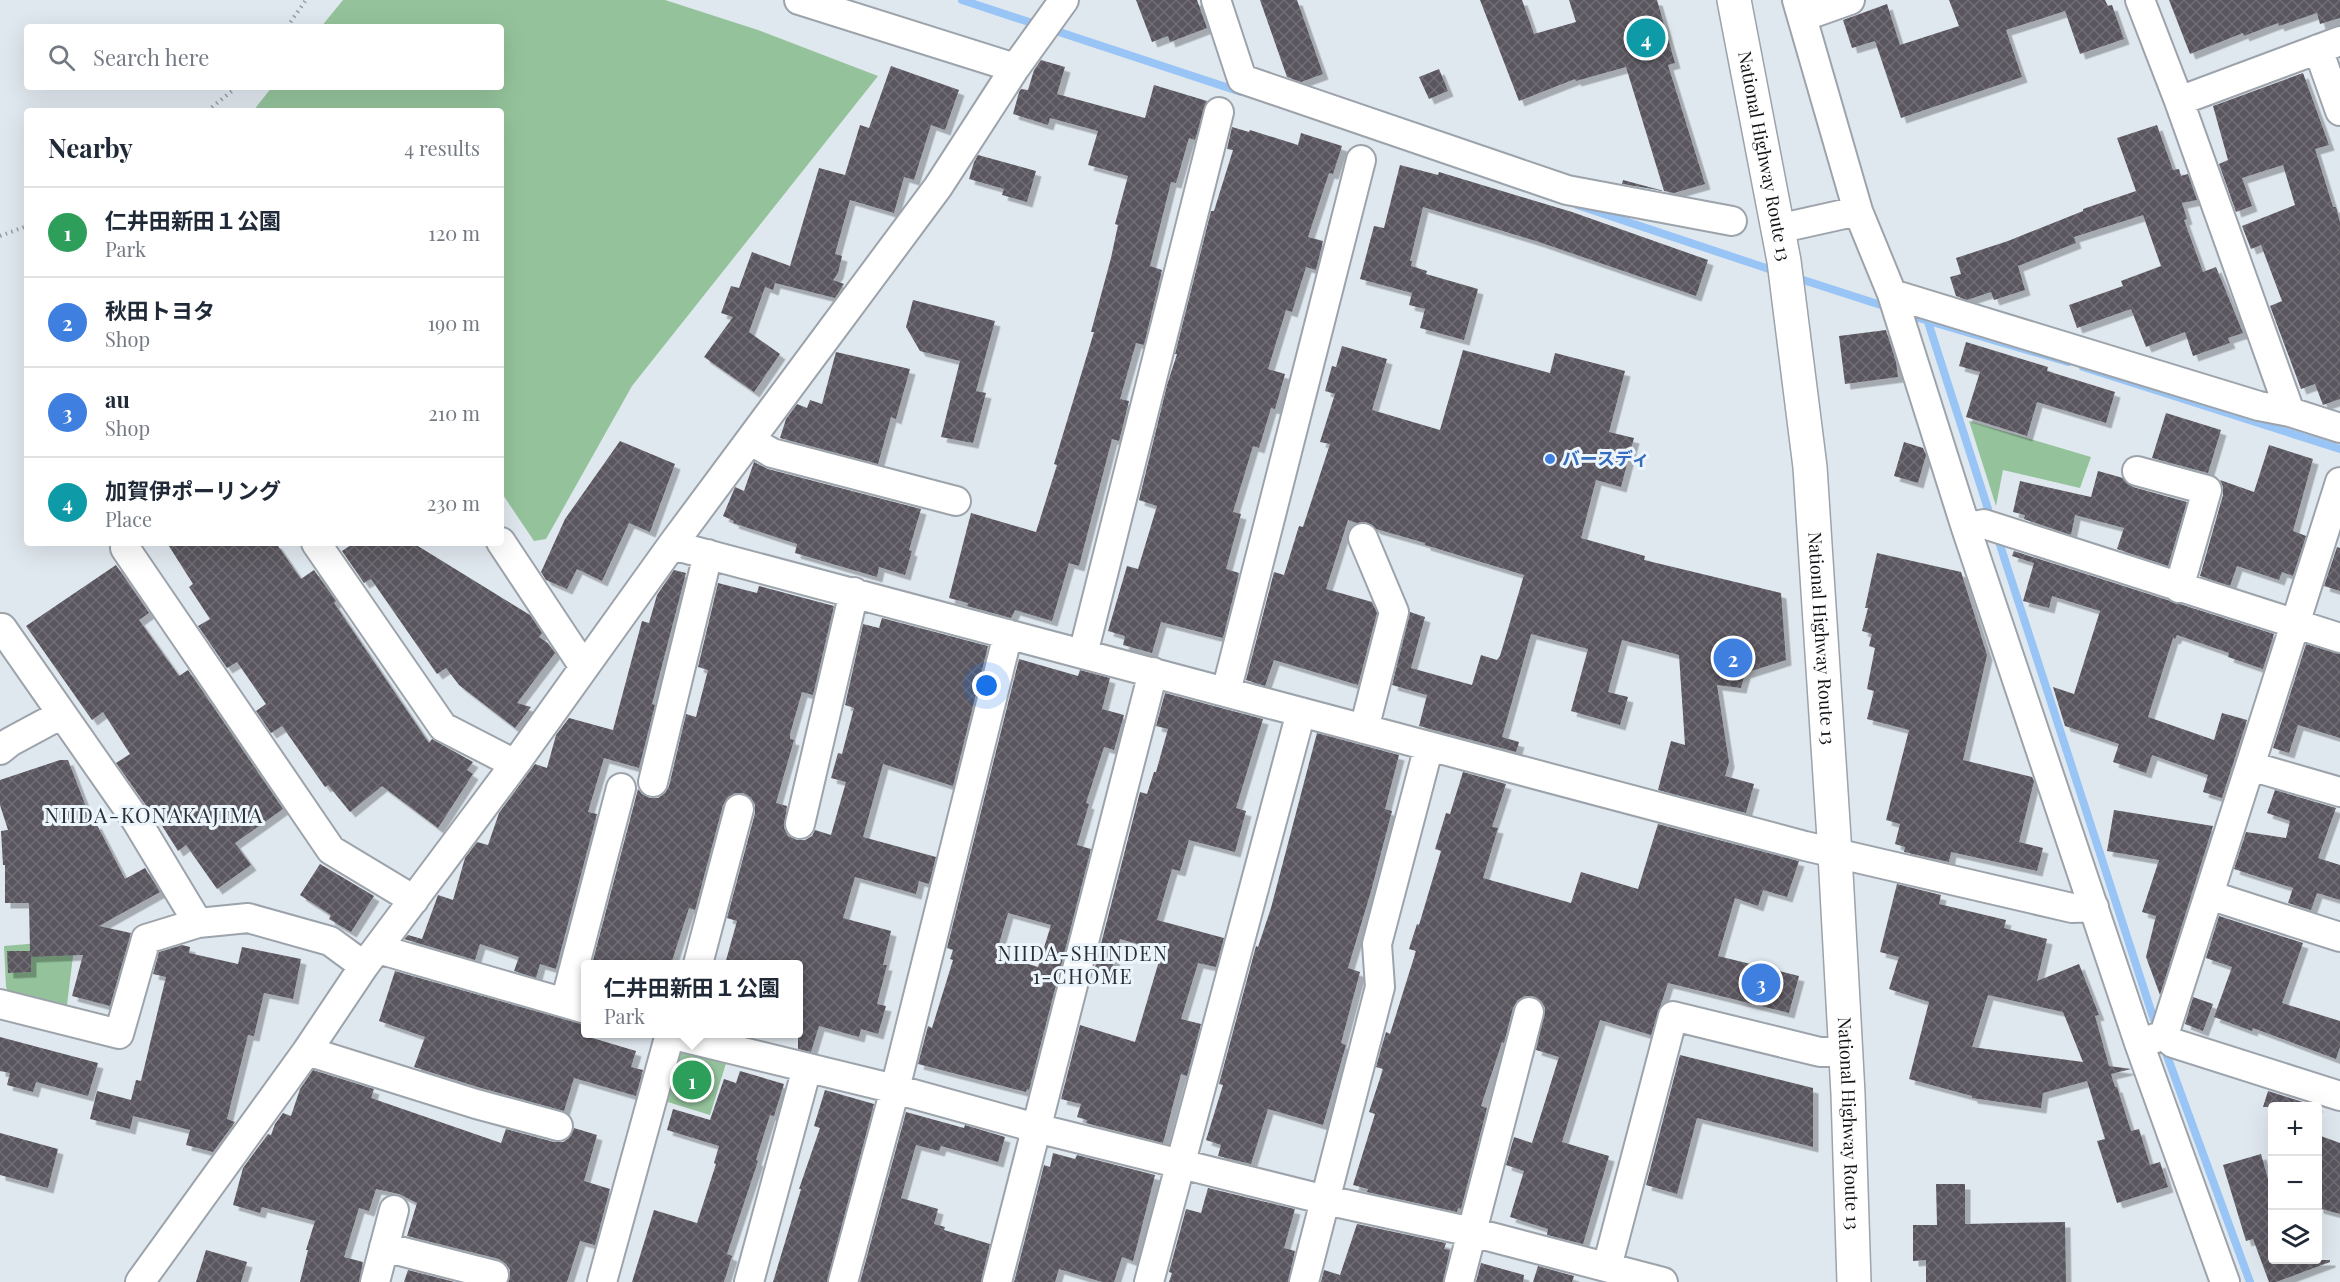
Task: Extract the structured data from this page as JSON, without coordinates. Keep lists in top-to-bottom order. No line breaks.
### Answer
{"streets":{"highway":["National Highway Route 13"]},"districts":["NIIDA-KONAKAJIMA","NIIDA-SHINDEN 1-CHOME"],"places":["バースディ"],"page":{"pins":["4","2","3","1"],"search":"Search here","heading":["Nearby","4 results"],"list":[{"mark":"1","name":"仁井田新田１公園","note":"Park","value":"120 m"},{"mark":"2","name":"秋田トヨタ","note":"Shop","value":"190 m"},{"mark":"3","name":"au","note":"Shop","value":"210 m"},{"mark":"4","name":"加賀伊ポーリング","note":"Place","value":"230 m"}],"popup":["仁井田新田１公園","Park"],"map_buttons":["+","−"]}}
